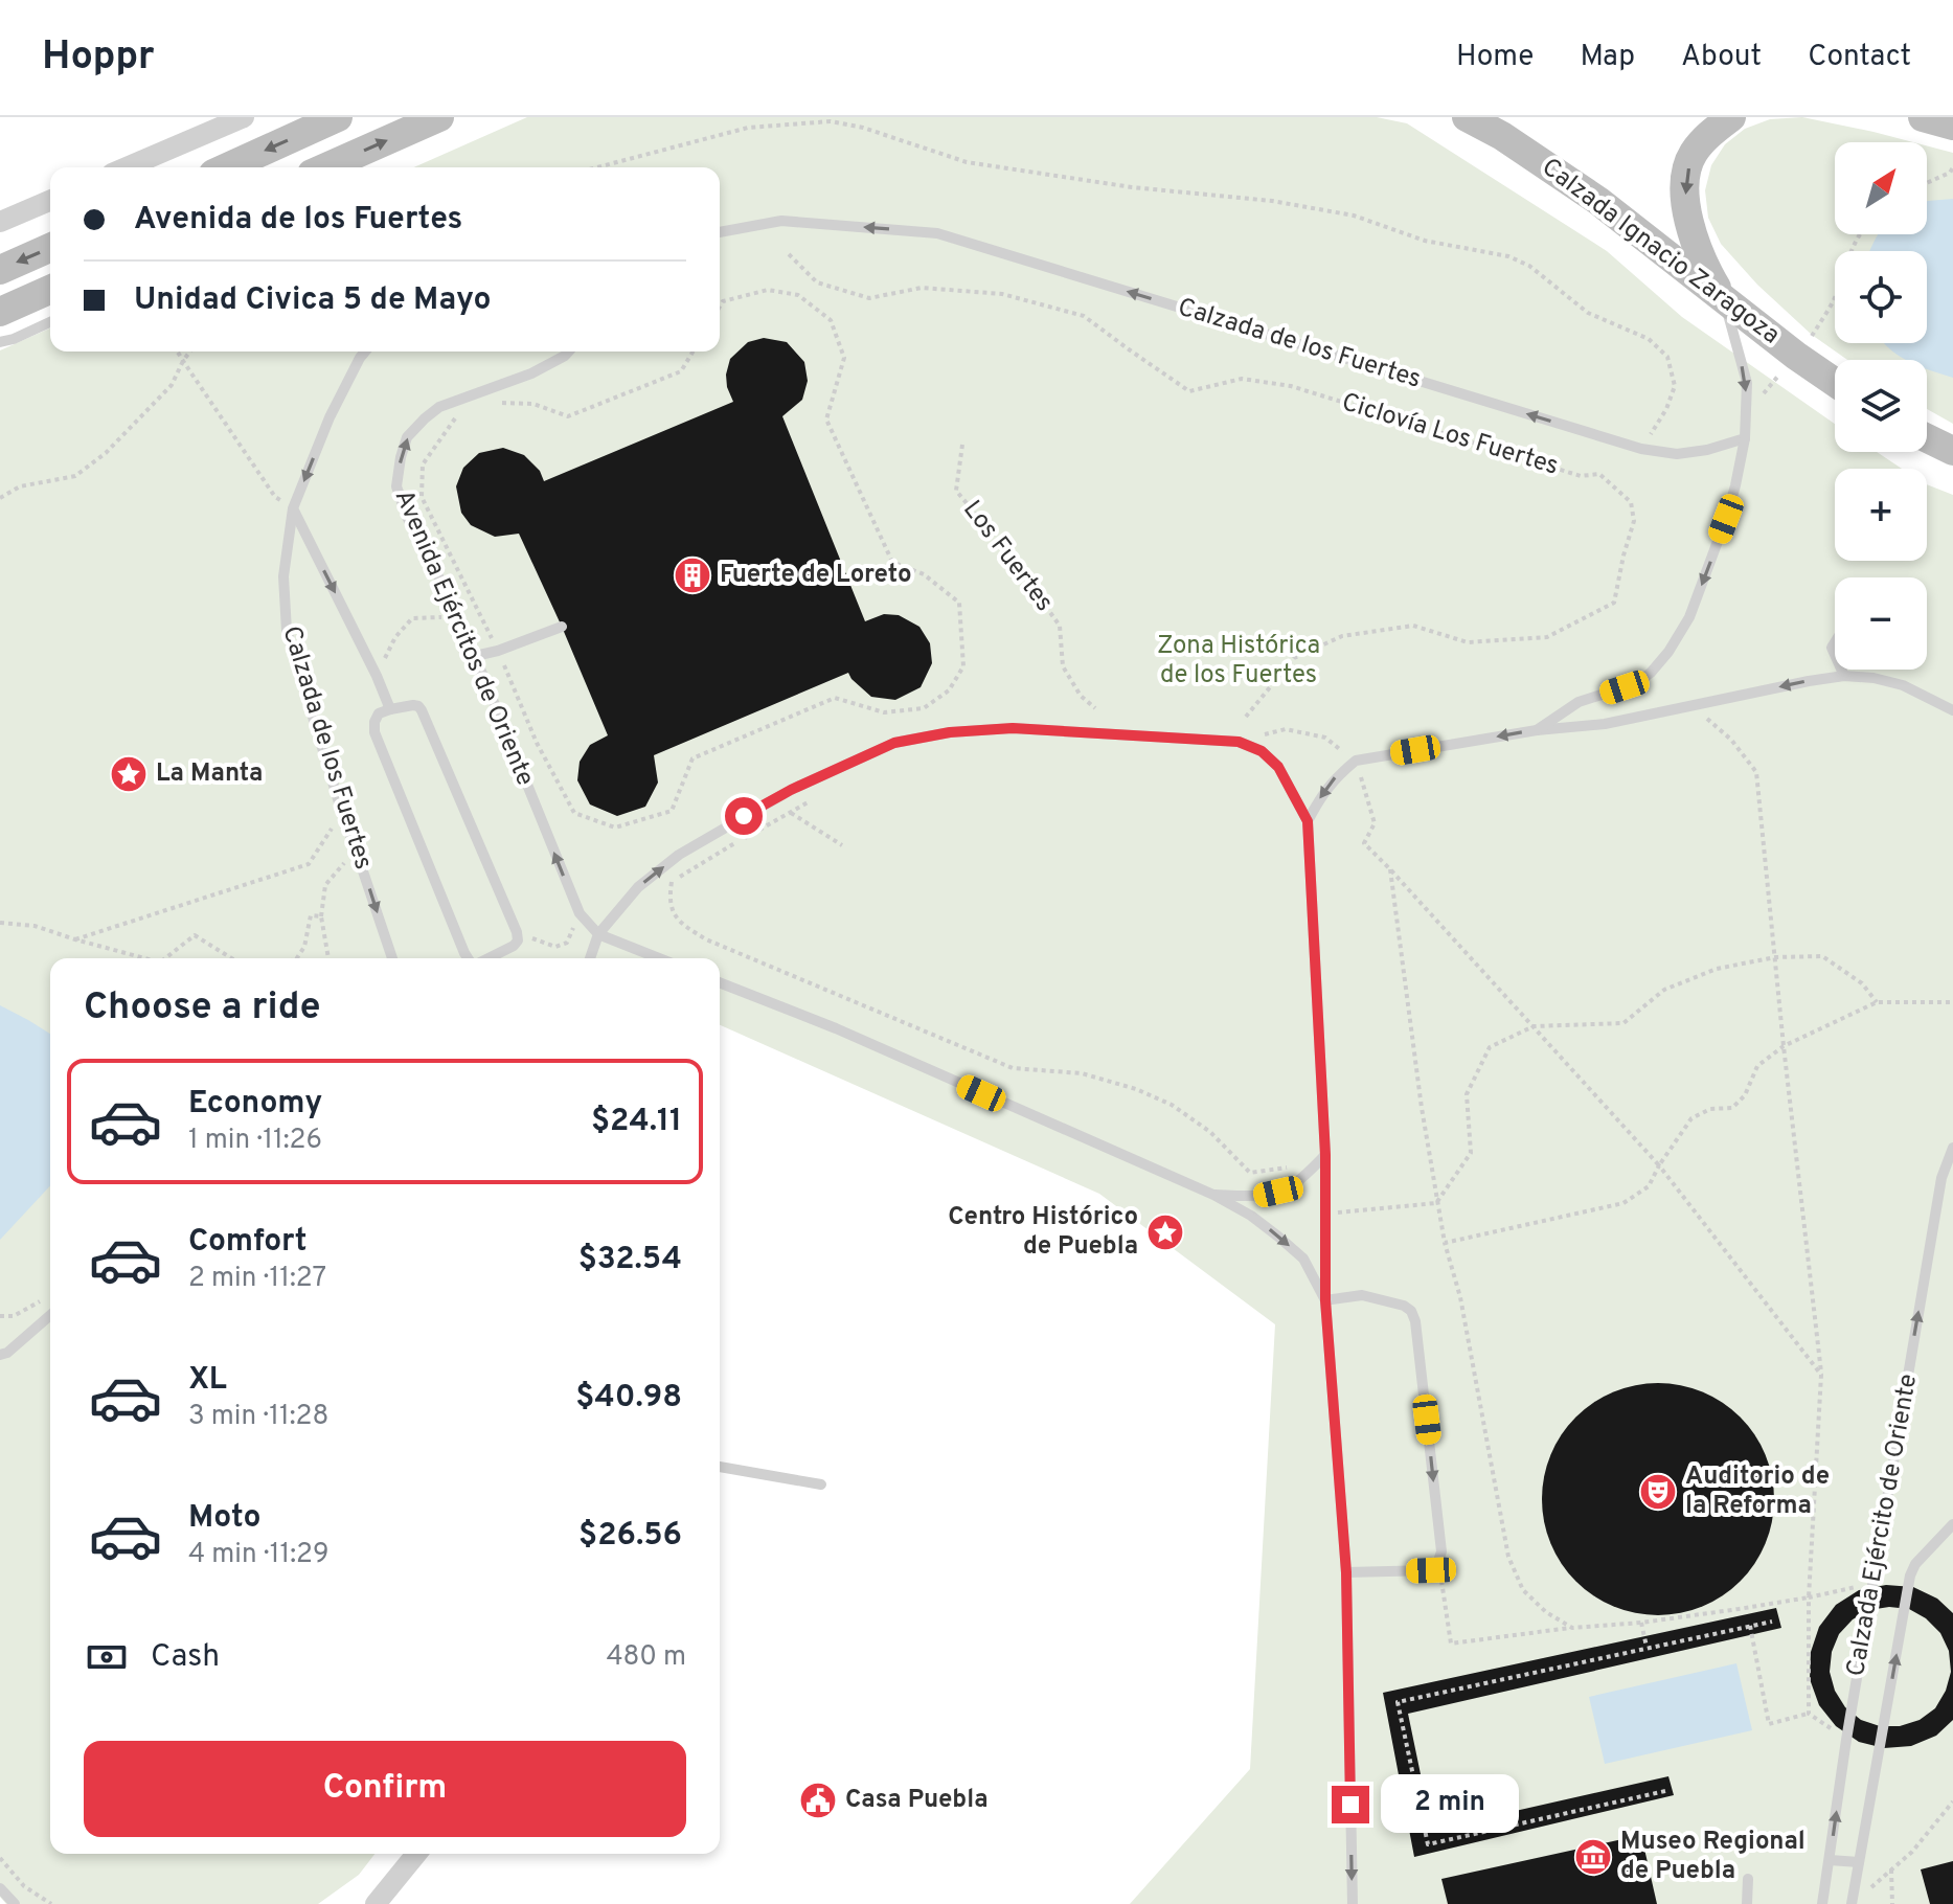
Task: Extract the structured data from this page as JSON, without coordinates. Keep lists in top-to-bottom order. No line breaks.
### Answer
{"streets":{"main road":["Calzada Ignacio Zaragoza"],"lane":["Calzada de los Fuertes","Avenida Ejércitos de Oriente","Calzada Ejército de Oriente"],"path":["Ciclovía Los Fuertes","Los Fuertes"]},"parks":["Zona Histórica de los Fuertes"],"places":{"building":["Fuerte de Loreto"],"place":["La Manta","Centro Histórico de Puebla"],"theatre":["Auditorio de la Reforma"],"public building":["Casa Puebla"],"museum":["Museo Regional de Puebla"]},"north":"top right","page":{"header":"Hoppr","nav":["Home","Map","About","Contact"],"map_buttons":["+","−"],"banner":["Avenida de los Fuertes","Unidad Civica 5 de Mayo"],"heading":"Choose a ride","list":[{"name":"Economy","note":"1 min · 11:26","value":"$24.11"},{"name":"Comfort","note":"2 min · 11:27","value":"$32.54"},{"name":"XL","note":"3 min · 11:28","value":"$40.98"},{"name":"Moto","note":"4 min · 11:29","value":"$26.56"}],"pay":["Cash","480 m"],"buttons":"Confirm","bubble":"2 min"}}
